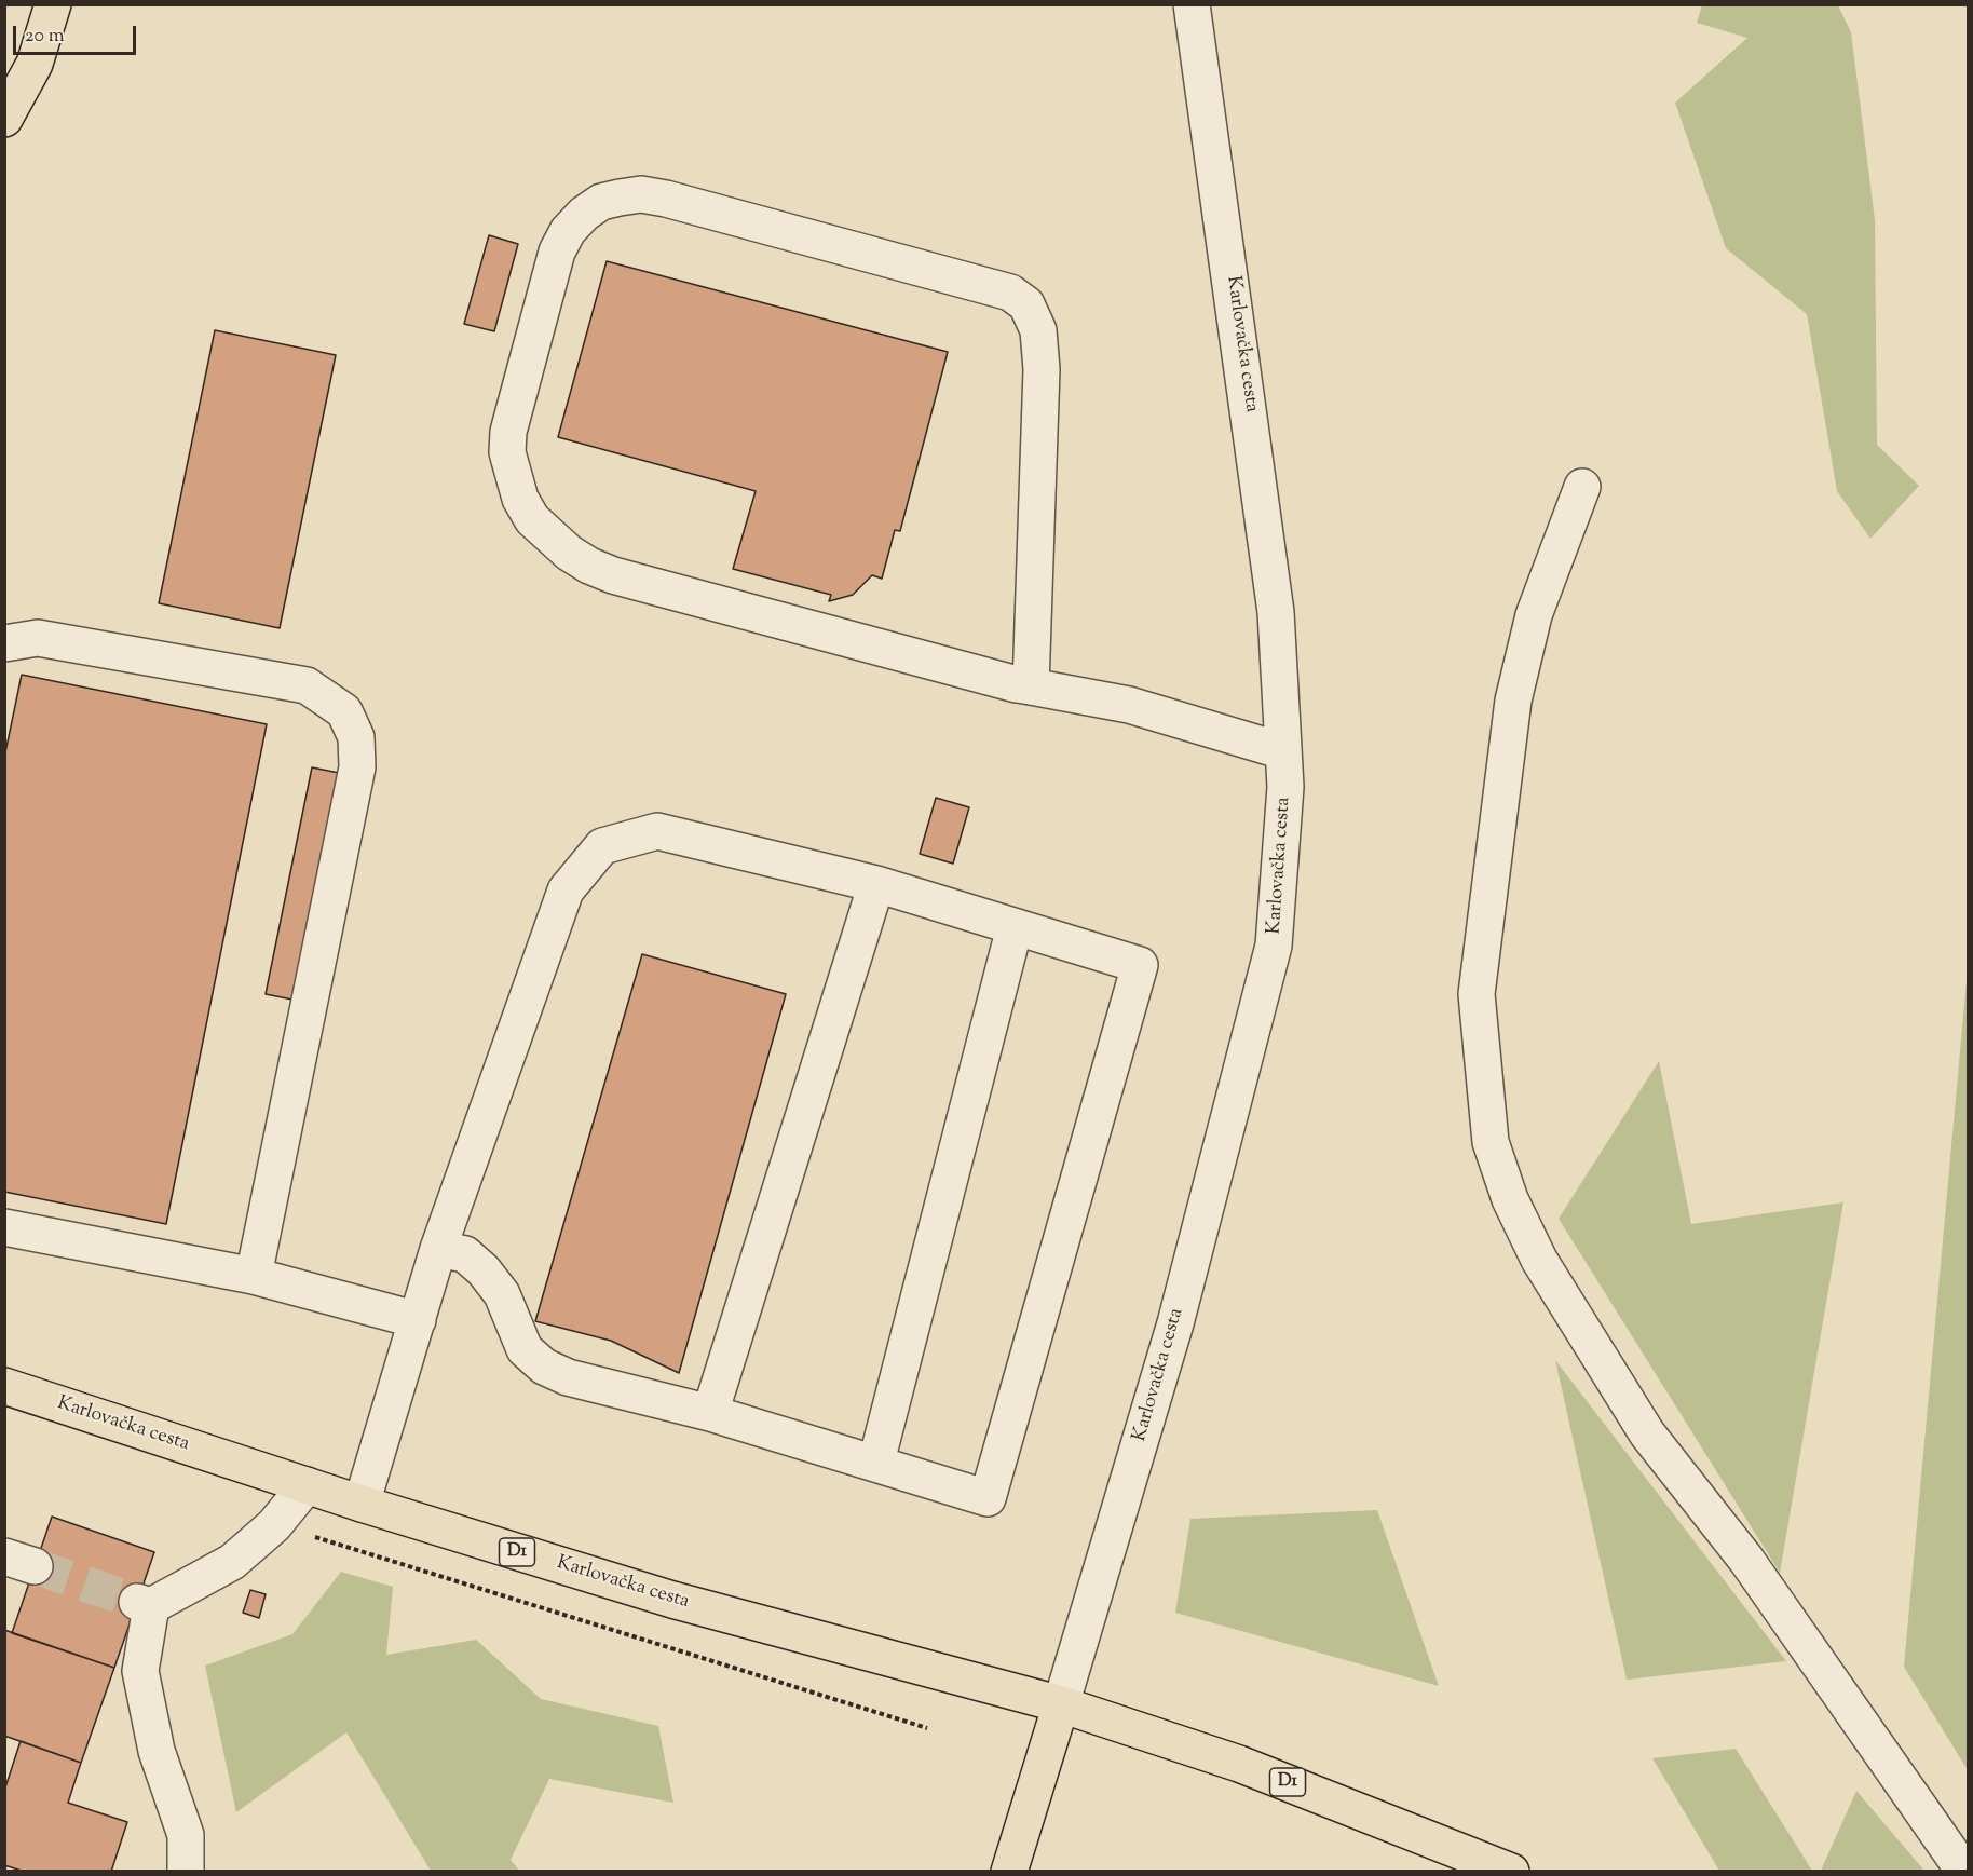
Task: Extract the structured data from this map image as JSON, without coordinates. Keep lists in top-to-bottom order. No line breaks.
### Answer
{"streets":{"main road":["Karlovačka cesta","D1"]},"scale_bar":"20 m"}
